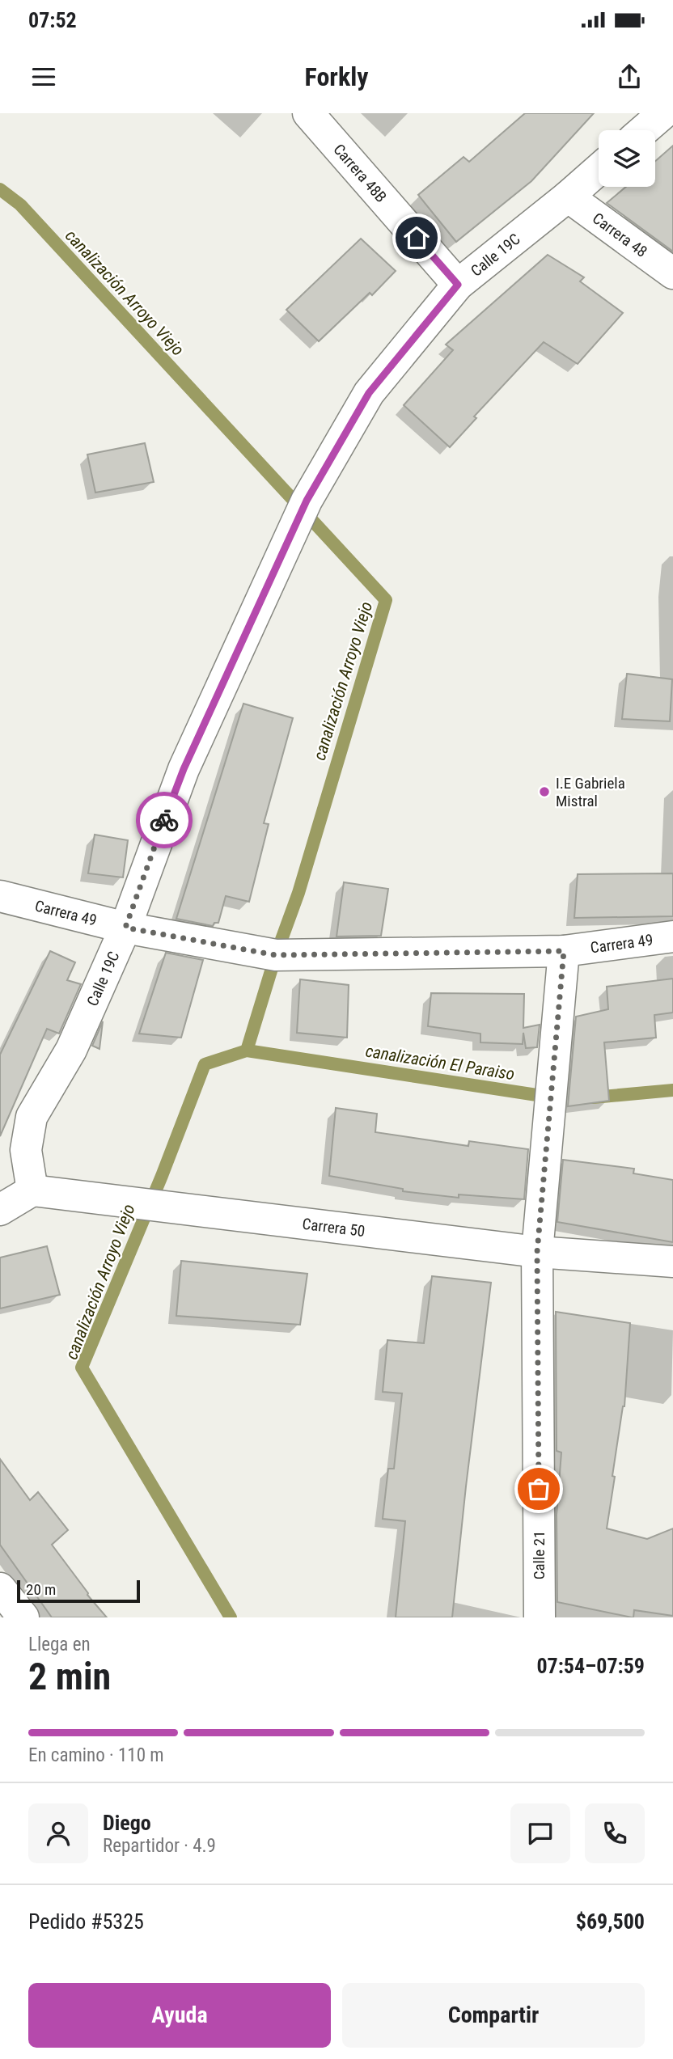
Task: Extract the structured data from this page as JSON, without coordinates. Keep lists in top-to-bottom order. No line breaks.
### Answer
{"streets":{"street":["Carrera 48B","Carrera 48","Calle 19C","Carrera 49","Carrera 50","Calle 21"]},"crossings":[["Carrera 48B","Calle 19C"],["Carrera 48","Calle 19C"],["Calle 19C","Carrera 49"],["Calle 19C","Carrera 50"],["Carrera 49","Calle 21"],["Carrera 50","Calle 21"]],"water":["canalización Arroyo Viejo","canalización El Paraiso"],"places":["I.E Gabriela Mistral"],"scale_bar":"20 m","page":{"status":"07:52","header":"Forkly","scale":"20 m","heading":["2 min","Llega en","07:54–07:59"],"panel":["Diego","Repartidor · 4.9","Pedido #5325","$69,500"],"bar":"En camino · 110 m","buttons":["Ayuda","Compartir"]}}
